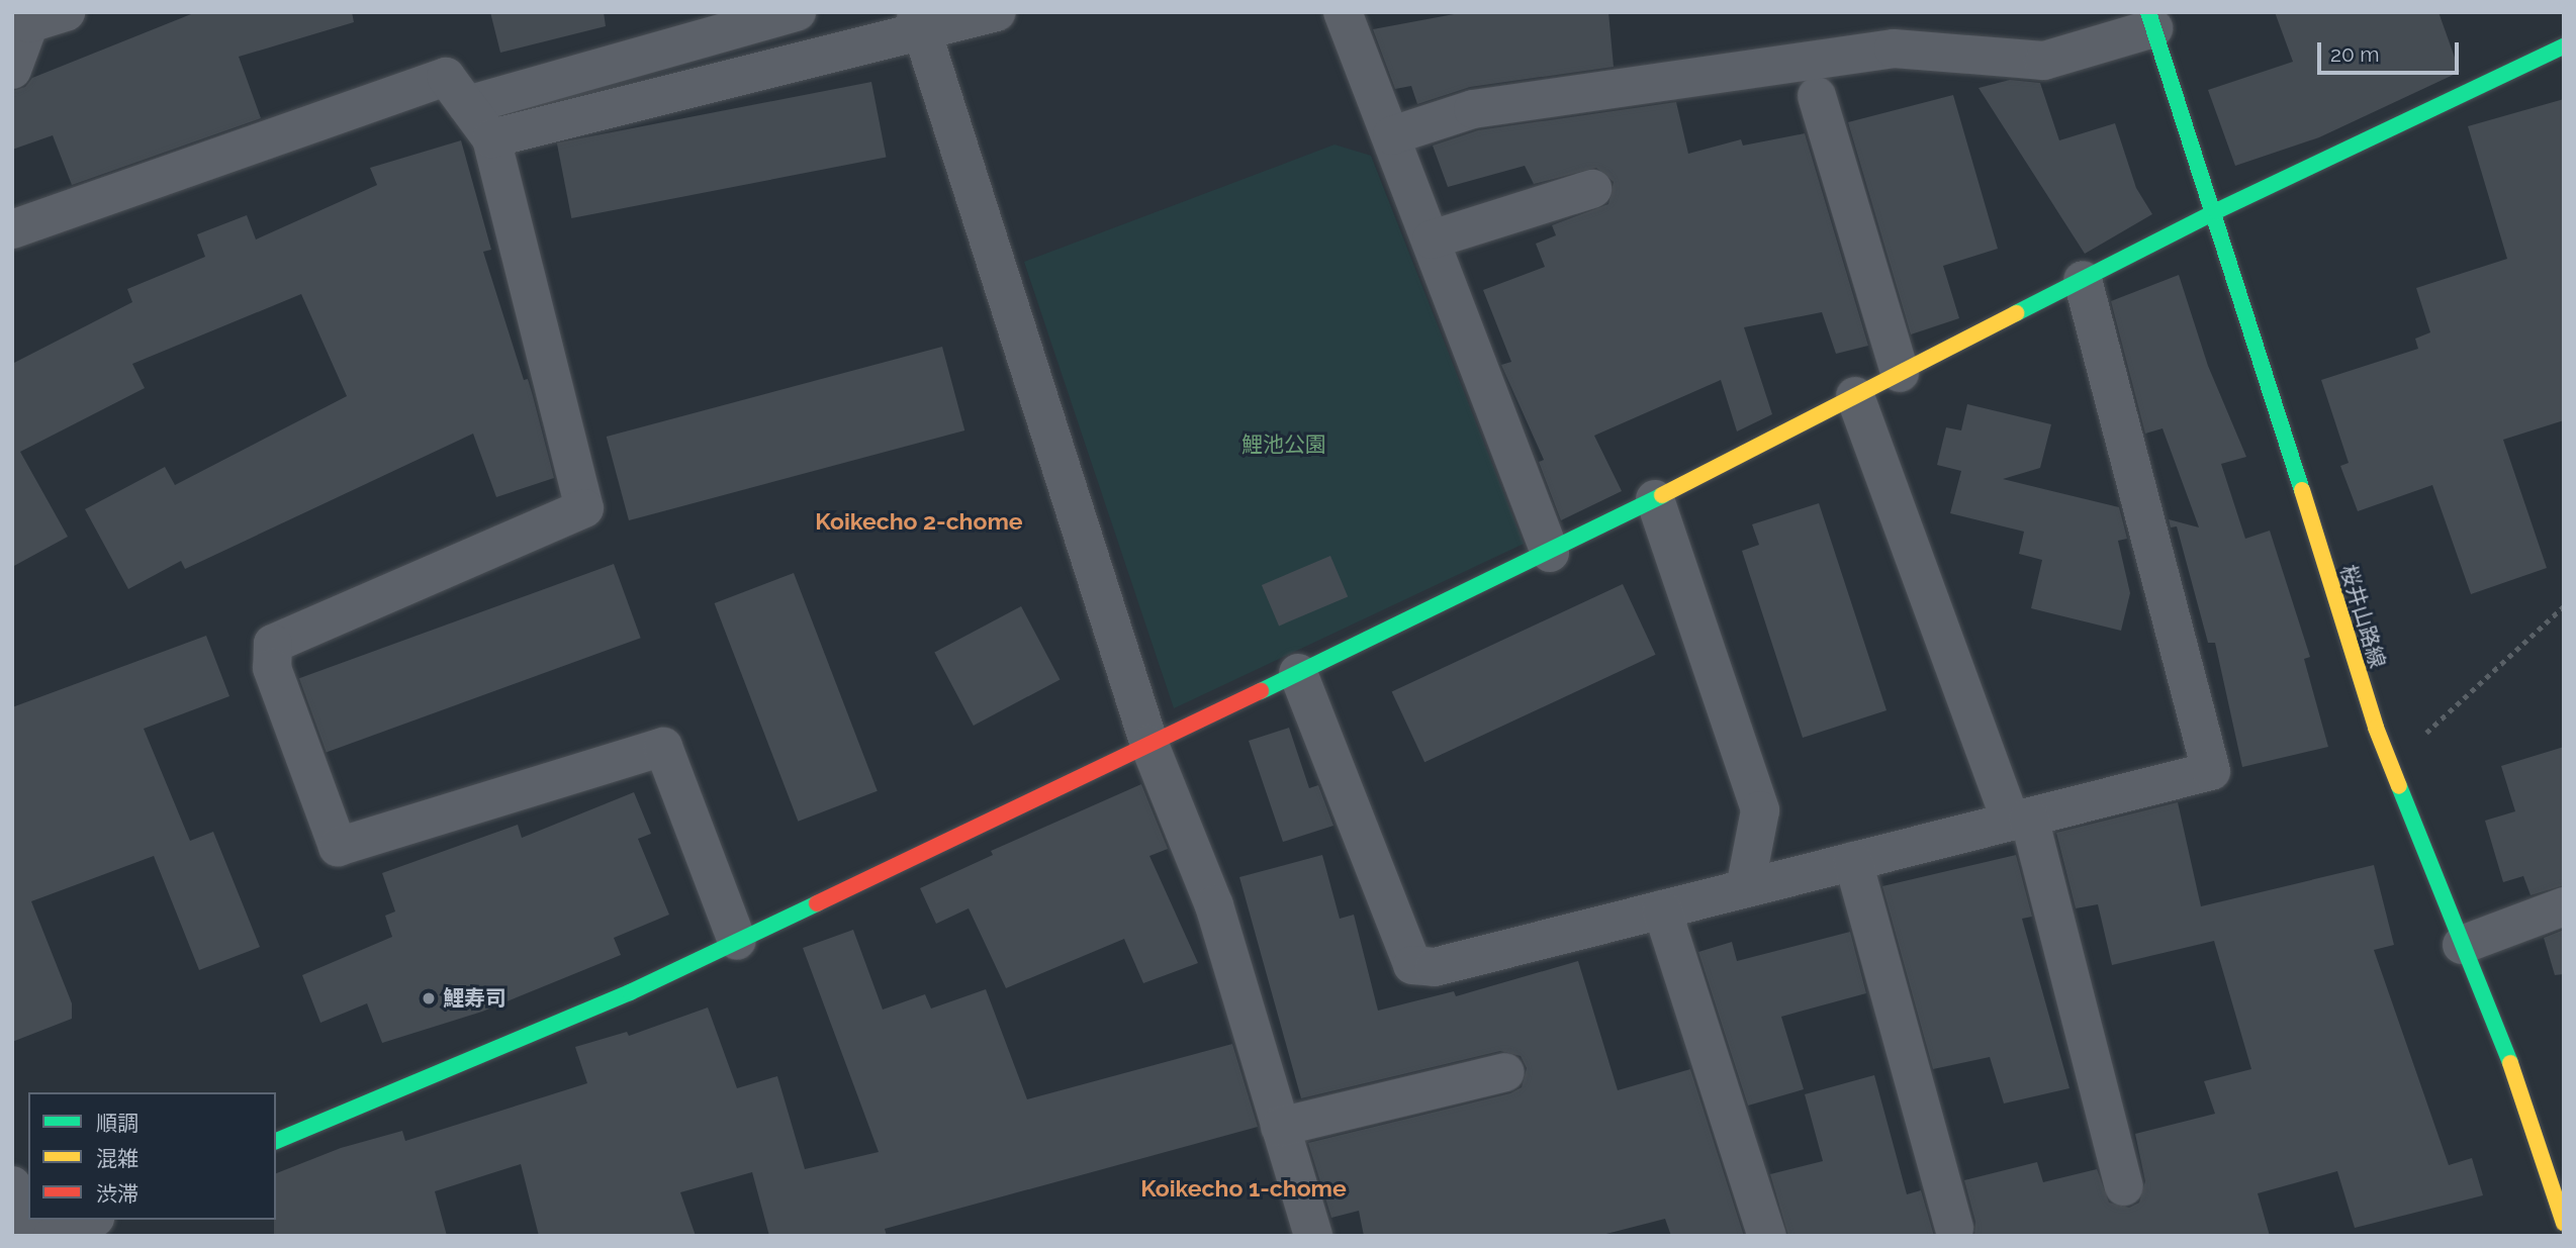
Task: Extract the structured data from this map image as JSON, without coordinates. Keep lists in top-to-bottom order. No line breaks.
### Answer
{"streets":{"street":["桜井山路線"]},"districts":["Koikecho 2-chome","Koikecho 1-chome"],"parks":["鯉池公園"],"places":["鯉寿司"],"legend":["順調","混雑","渋滞"],"scale_bar":"20 m"}
